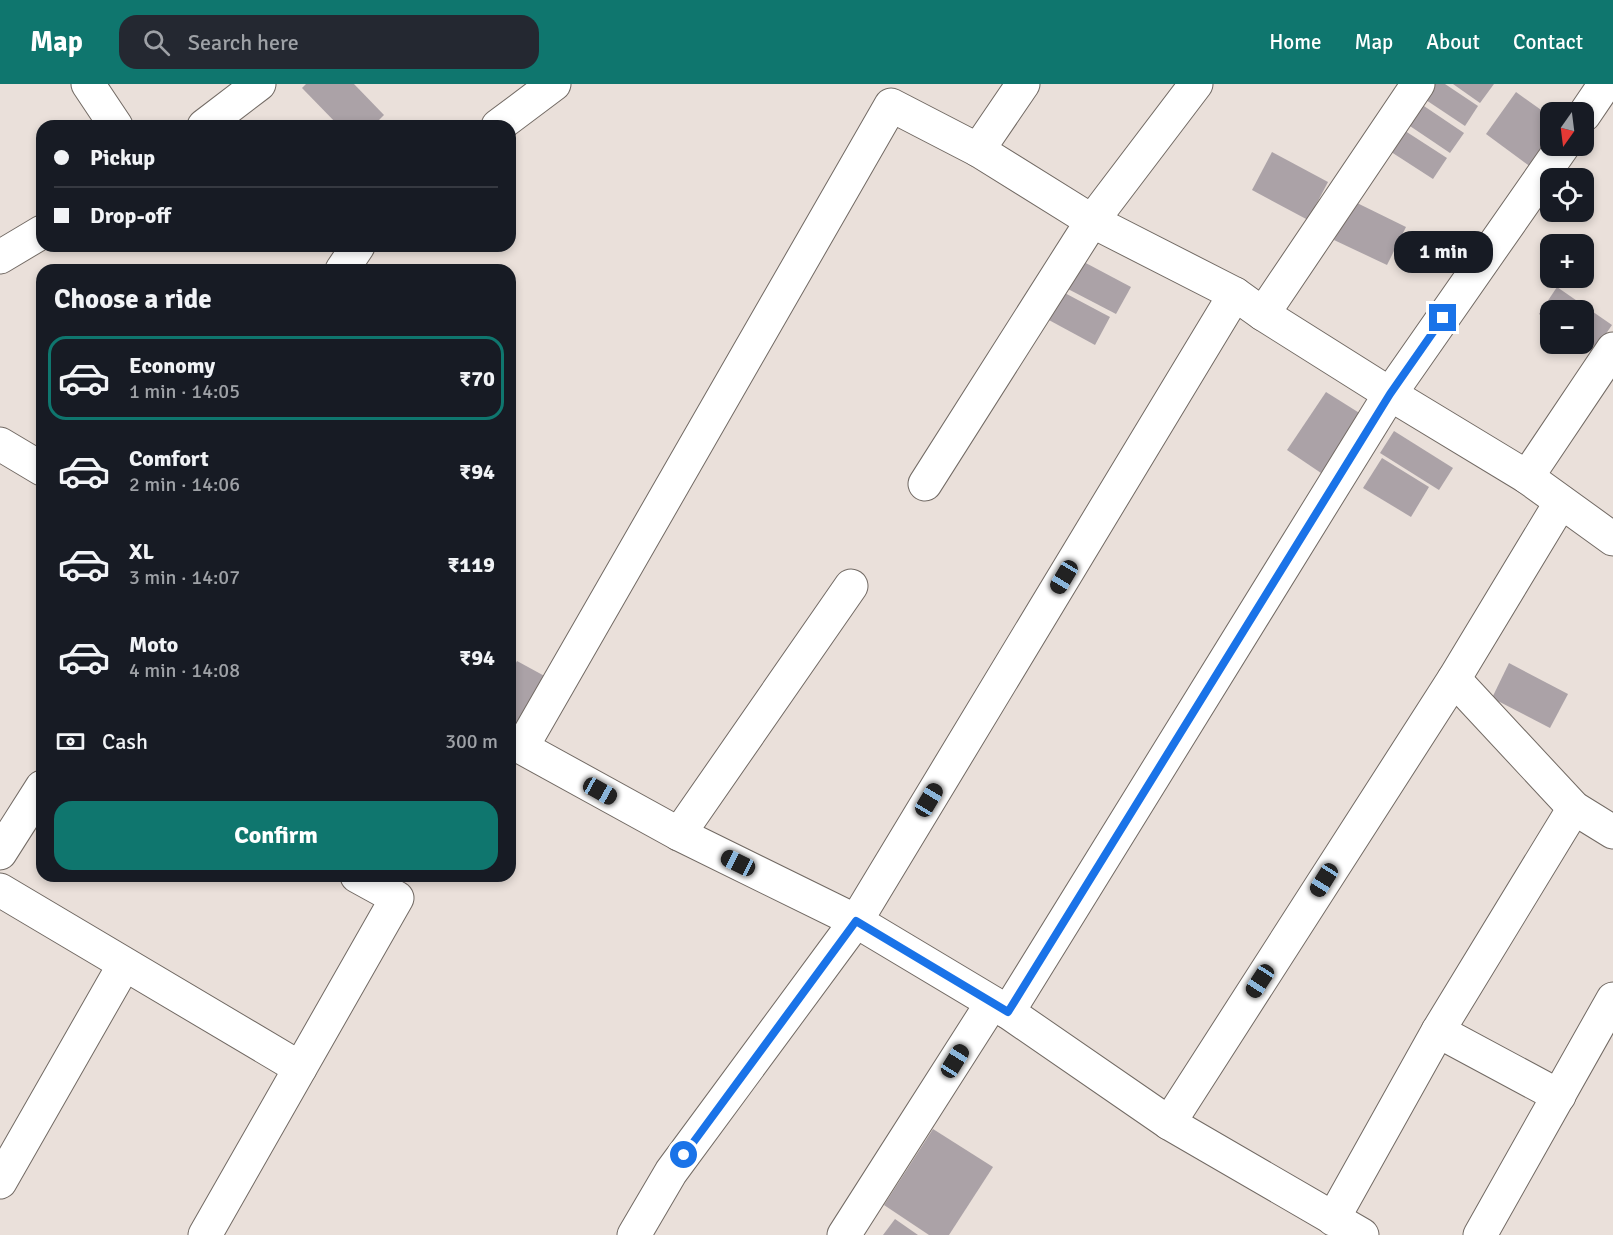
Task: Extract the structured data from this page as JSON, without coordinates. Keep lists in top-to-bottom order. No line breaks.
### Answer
{"north":"bottom","page":{"header":"Map","search":"Search here","nav":["Home","Map","About","Contact"],"map_buttons":["+","−"],"banner":["Pickup","Drop-off"],"bubble":"1 min","heading":"Choose a ride","list":[{"name":"Economy","note":"1 min · 14:05","value":"₹70"},{"name":"Comfort","note":"2 min · 14:06","value":"₹94"},{"name":"XL","note":"3 min · 14:07","value":"₹119"},{"name":"Moto","note":"4 min · 14:08","value":"₹94"}],"pay":["Cash","300 m"],"buttons":"Confirm"}}
